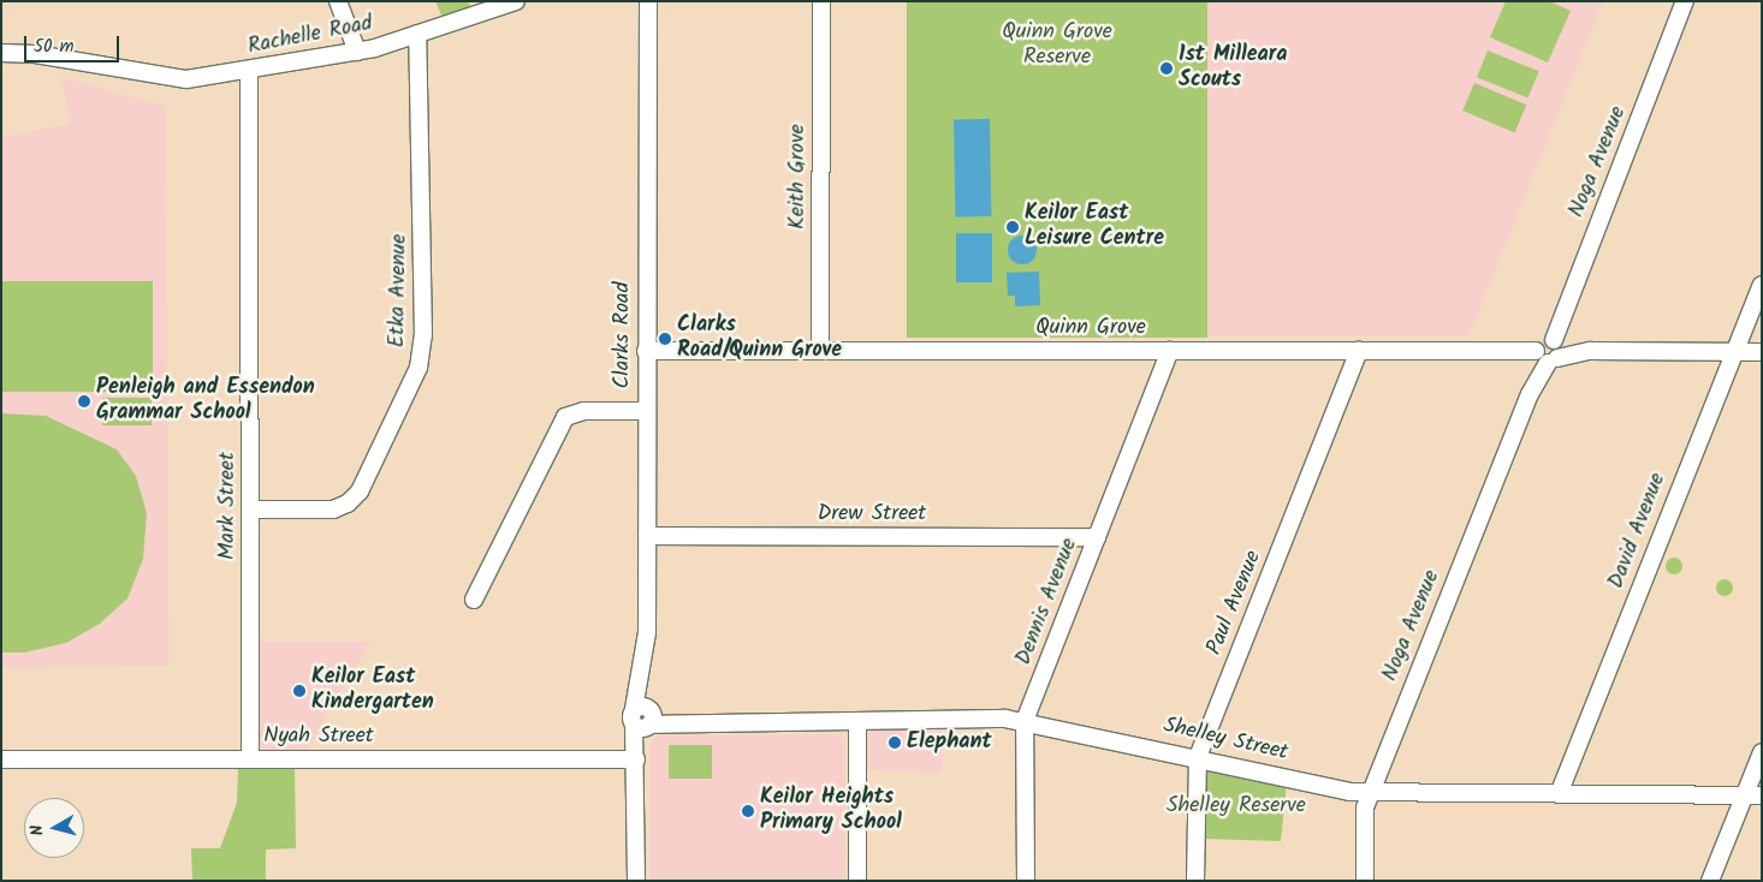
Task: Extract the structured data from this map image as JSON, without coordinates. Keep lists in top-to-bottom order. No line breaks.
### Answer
{"streets":{"street":["Rachelle Road","Noga Avenue","Keith Grove","Etka Avenue","Quinn Grove","Clarks Road","Mark Street","Drew Street","David Avenue","Dennis Avenue","Paul Avenue","Nyah Street","Shelley Street"]},"crossings":[["Rachelle Road","Etka Avenue"],["Rachelle Road","Mark Street"],["Noga Avenue","Quinn Grove"],["Noga Avenue","Shelley Street"],["Keith Grove","Quinn Grove"],["Etka Avenue","Mark Street"],["Quinn Grove","Clarks Road"],["Quinn Grove","David Avenue"],["Quinn Grove","Dennis Avenue"],["Quinn Grove","Paul Avenue"],["Clarks Road","Drew Street"],["Clarks Road","Nyah Street"],["Clarks Road","Shelley Street"],["Mark Street","Nyah Street"],["Drew Street","Dennis Avenue"],["David Avenue","Shelley Street"],["Dennis Avenue","Shelley Street"],["Paul Avenue","Shelley Street"]],"parks":["Quinn Grove Reserve","Shelley Reserve"],"places":["1st Milleara Scouts","Keilor East Leisure Centre","Clarks Road/Quinn Grove","Penleigh and Essendon Grammar School","Keilor East Kindergarten","Elephant","Keilor Heights Primary School"],"scale_bar":"50 m","north":"left"}
